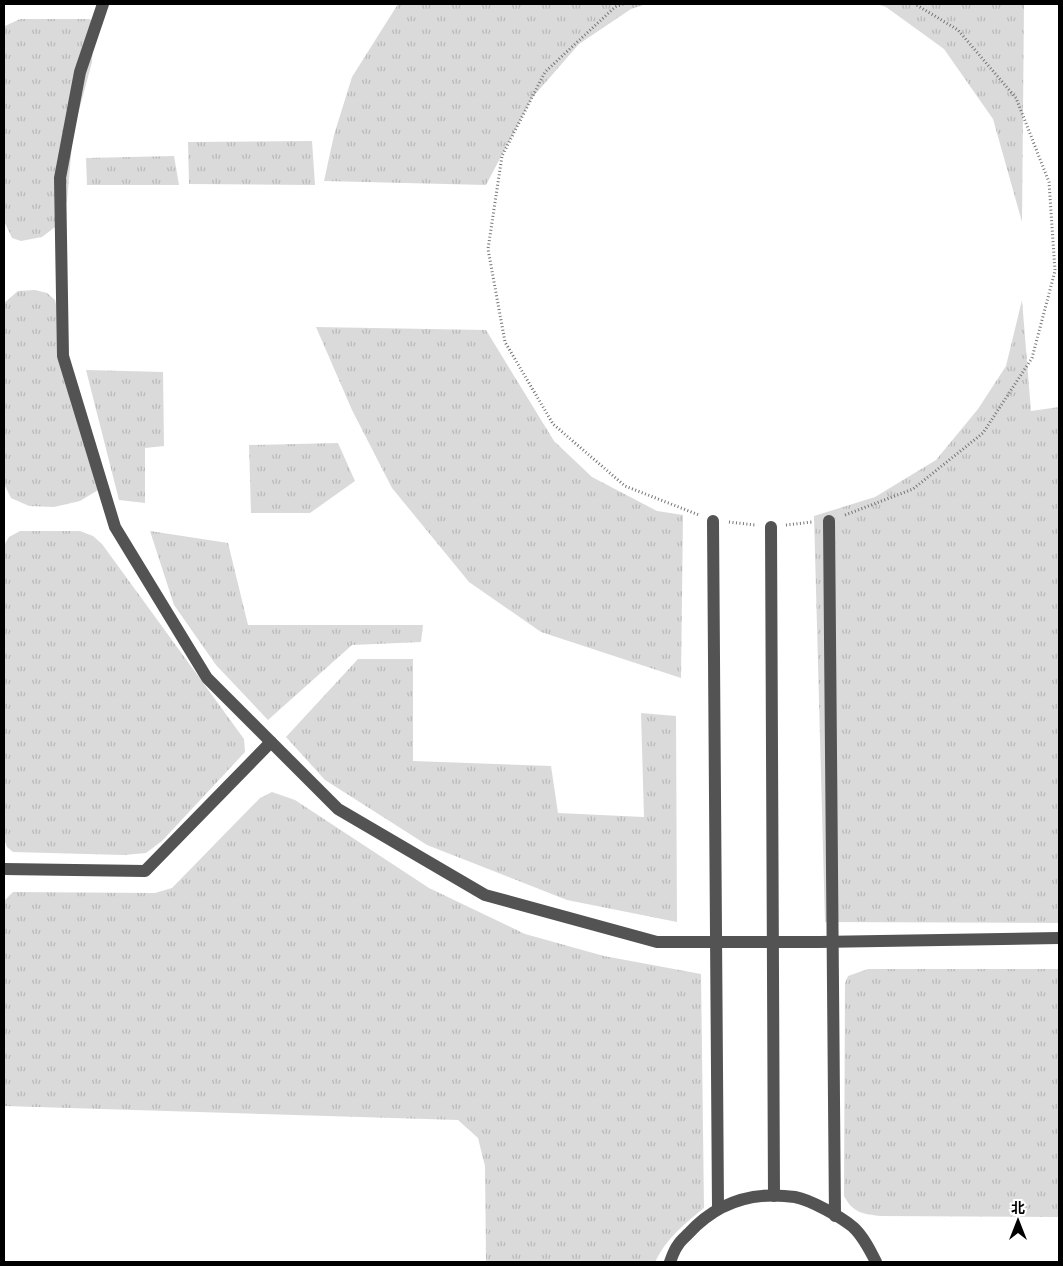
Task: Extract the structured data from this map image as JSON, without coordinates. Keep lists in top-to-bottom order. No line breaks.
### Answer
{"north":"top"}
